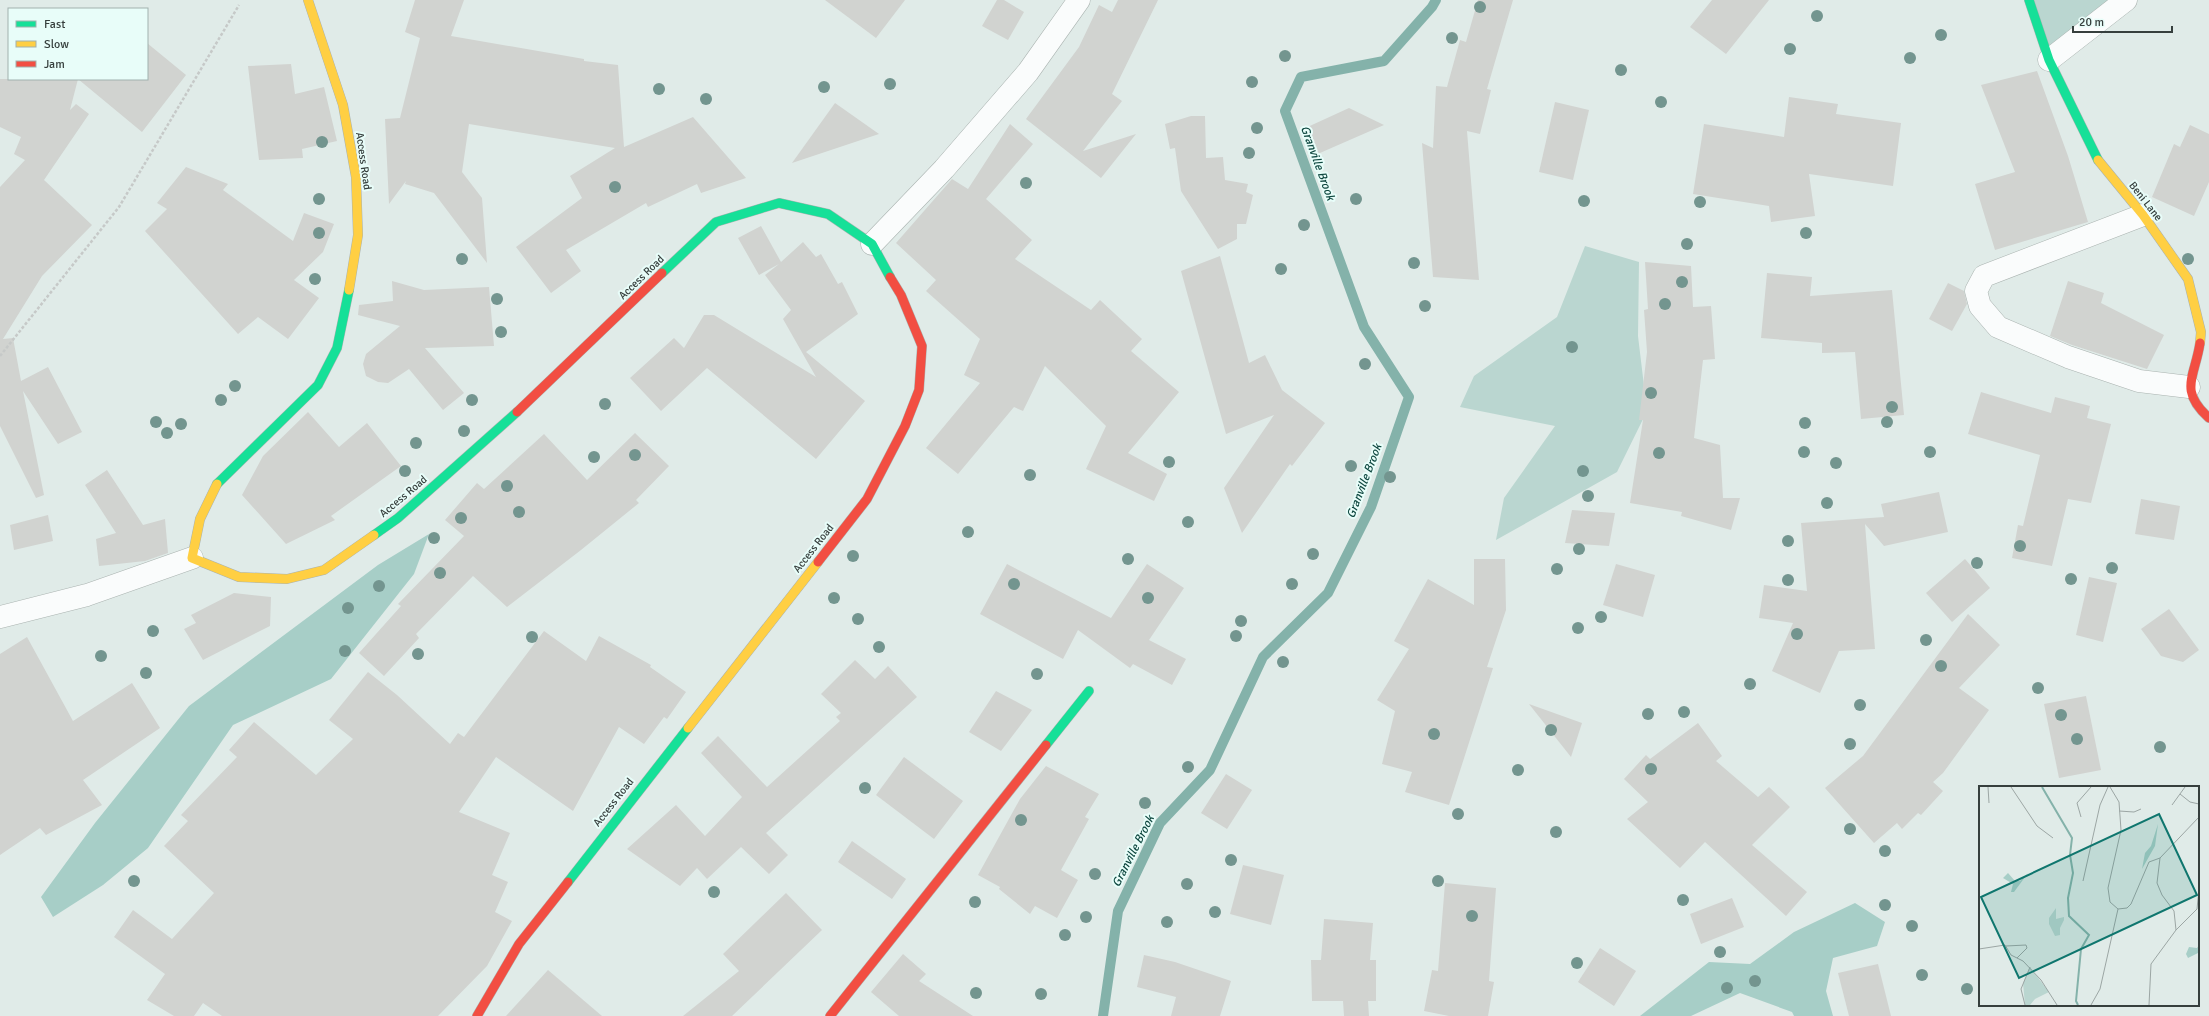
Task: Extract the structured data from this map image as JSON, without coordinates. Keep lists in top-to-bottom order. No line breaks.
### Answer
{"streets":{"street":["Access Road","Beni Lane"]},"water":["Granville Brook"],"legend":["Fast","Slow","Jam"],"scale_bar":"20 m"}
